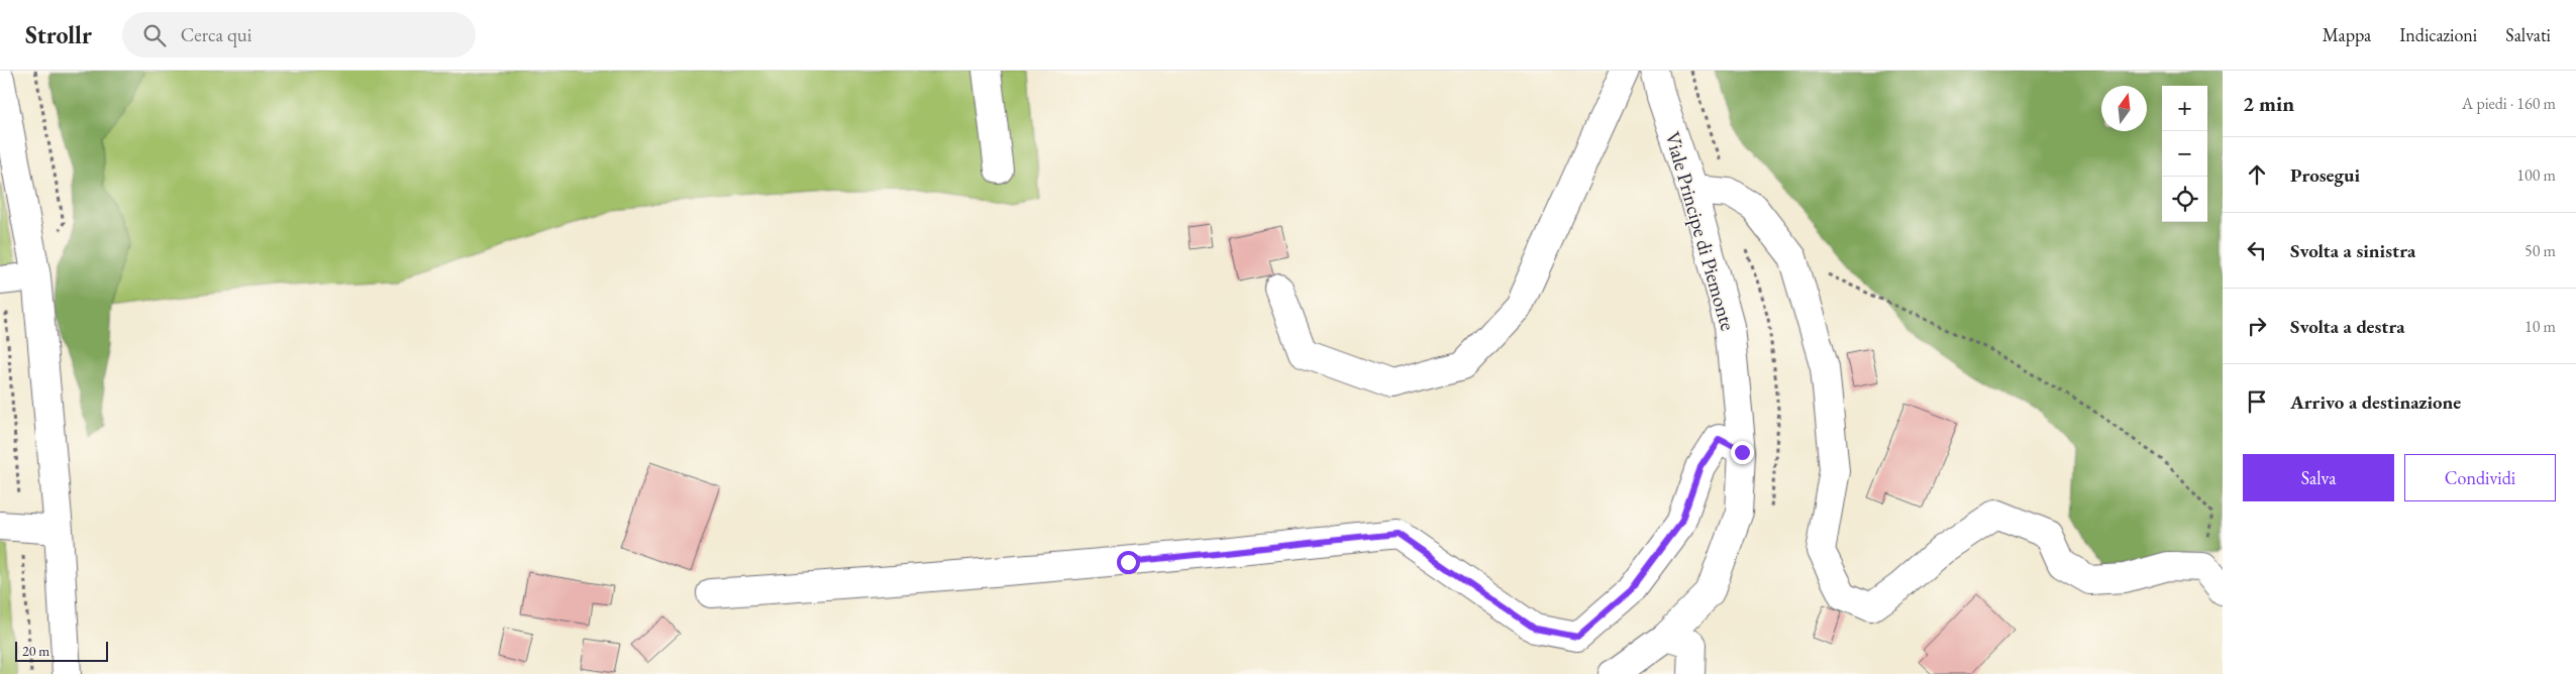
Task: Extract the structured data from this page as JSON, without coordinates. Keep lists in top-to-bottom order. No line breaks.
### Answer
{"streets":{"street":["Viale Principe di Piemonte"]},"scale_bar":"20 m","north":"top","page":{"header":"Strollr","search":"Cerca qui","nav":["Mappa","Indicazioni","Salvati"],"heading":["2 min","A piedi · 160 m"],"map_buttons":["+","−"],"list":[["Prosegui","100 m"],["Svolta a sinistra","50 m"],["Svolta a destra","10 m"],"Arrivo a destinazione"],"buttons":["Salva","Condividi"],"scale":"20 m"}}
